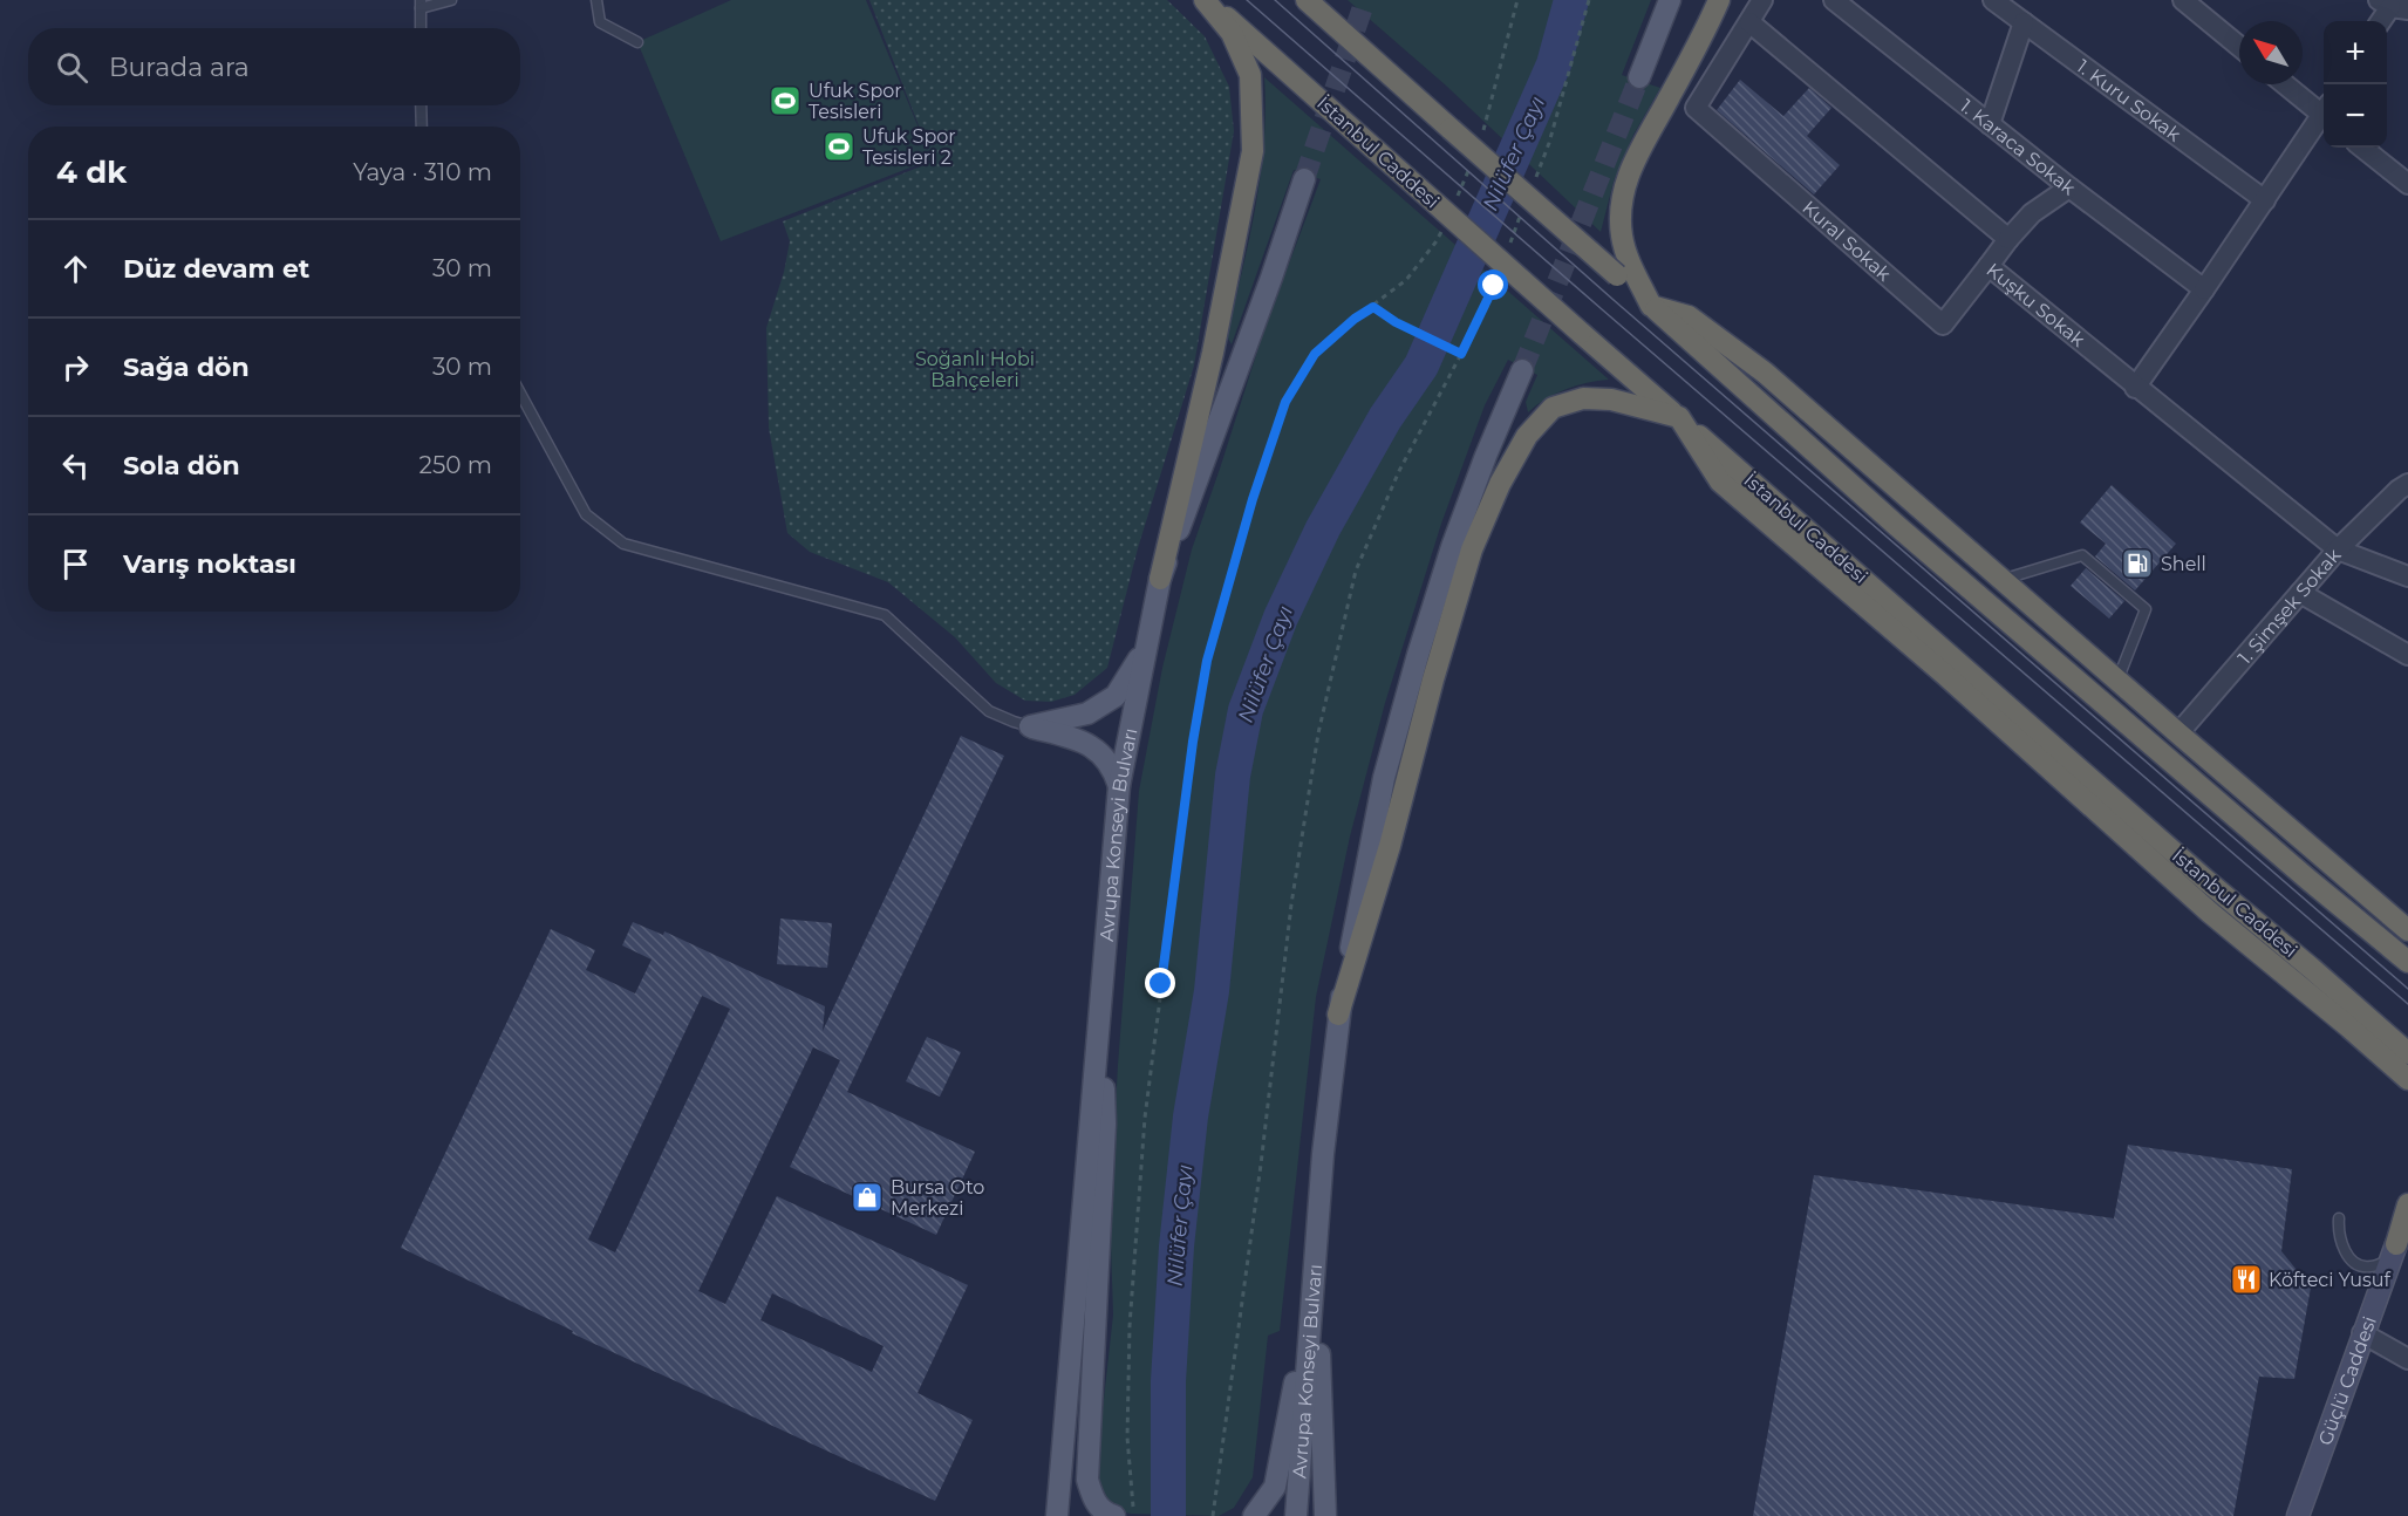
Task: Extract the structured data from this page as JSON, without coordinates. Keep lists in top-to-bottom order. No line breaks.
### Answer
{"streets":{"highway":["İstanbul Caddesi"],"main road":["Avrupa Konseyi Bulvarı","Güçlü Caddesi"],"street":["1. Kuru Sokak","1. Karaca Sokak","Kural Sokak","Kuşku Sokak","1. Şimşek Sokak"]},"crossings":[["Kural Sokak","Kuşku Sokak"],["Kuşku Sokak","1. Şimşek Sokak"]],"water":["Nilüfer Çayı"],"parks":["Soğanlı Hobi Bahçeleri"],"places":{"sports":["Ufuk Spor Tesisleri","Ufuk Spor Tesisleri 2"],"fuel station":["Shell"],"shop":["Bursa Oto Merkezi"],"restaurant":["Köfteci Yusuf"]},"north":"top left","page":{"map_buttons":["+","−"],"search":"Burada ara","heading":["4 dk","Yaya · 310 m"],"list":[["Düz devam et","30 m"],["Sağa dön","30 m"],["Sola dön","250 m"],"Varış noktası"]}}
